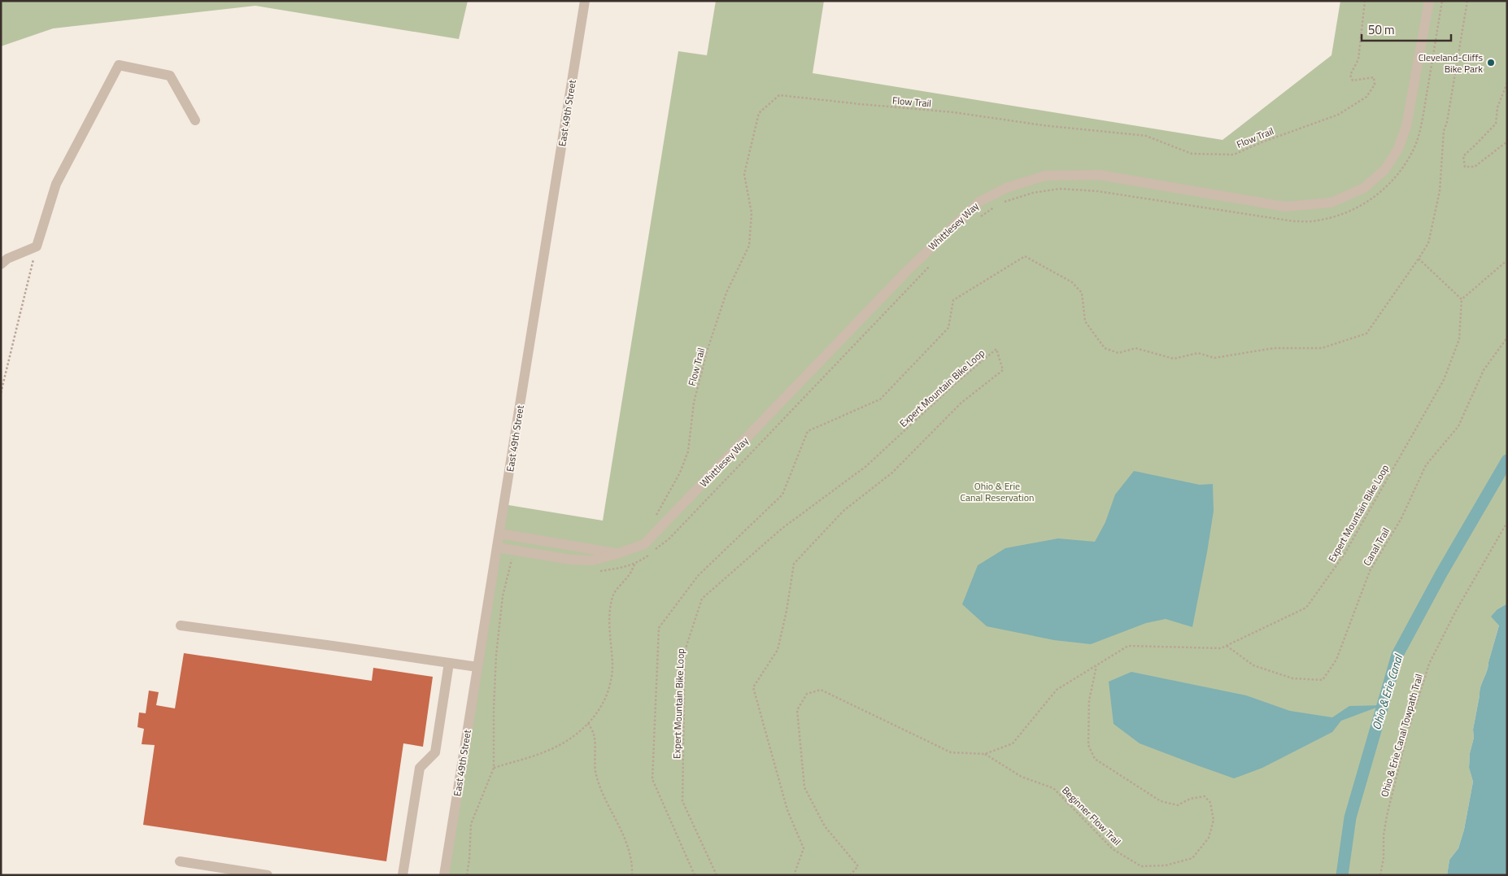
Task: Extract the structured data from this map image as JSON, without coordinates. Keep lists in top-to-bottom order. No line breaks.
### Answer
{"streets":{"street":["East 49th Street","Whittlesey Way"],"path":["Flow Trail","Expert Mountain Bike Loop","Canal Trail","Ohio & Erie Canal Towpath Trail","Beginner Flow Trail"]},"crossings":[["Flow Trail","Whittlesey Way"],["East 49th Street","Whittlesey Way"],["Expert Mountain Bike Loop","Canal Trail"],["Expert Mountain Bike Loop","Beginner Flow Trail"]],"water":["Ohio & Erie Canal"],"parks":["Ohio & Erie Canal Reservation"],"places":["Cleveland-Cliffs Bike Park"],"scale_bar":"50 m"}
